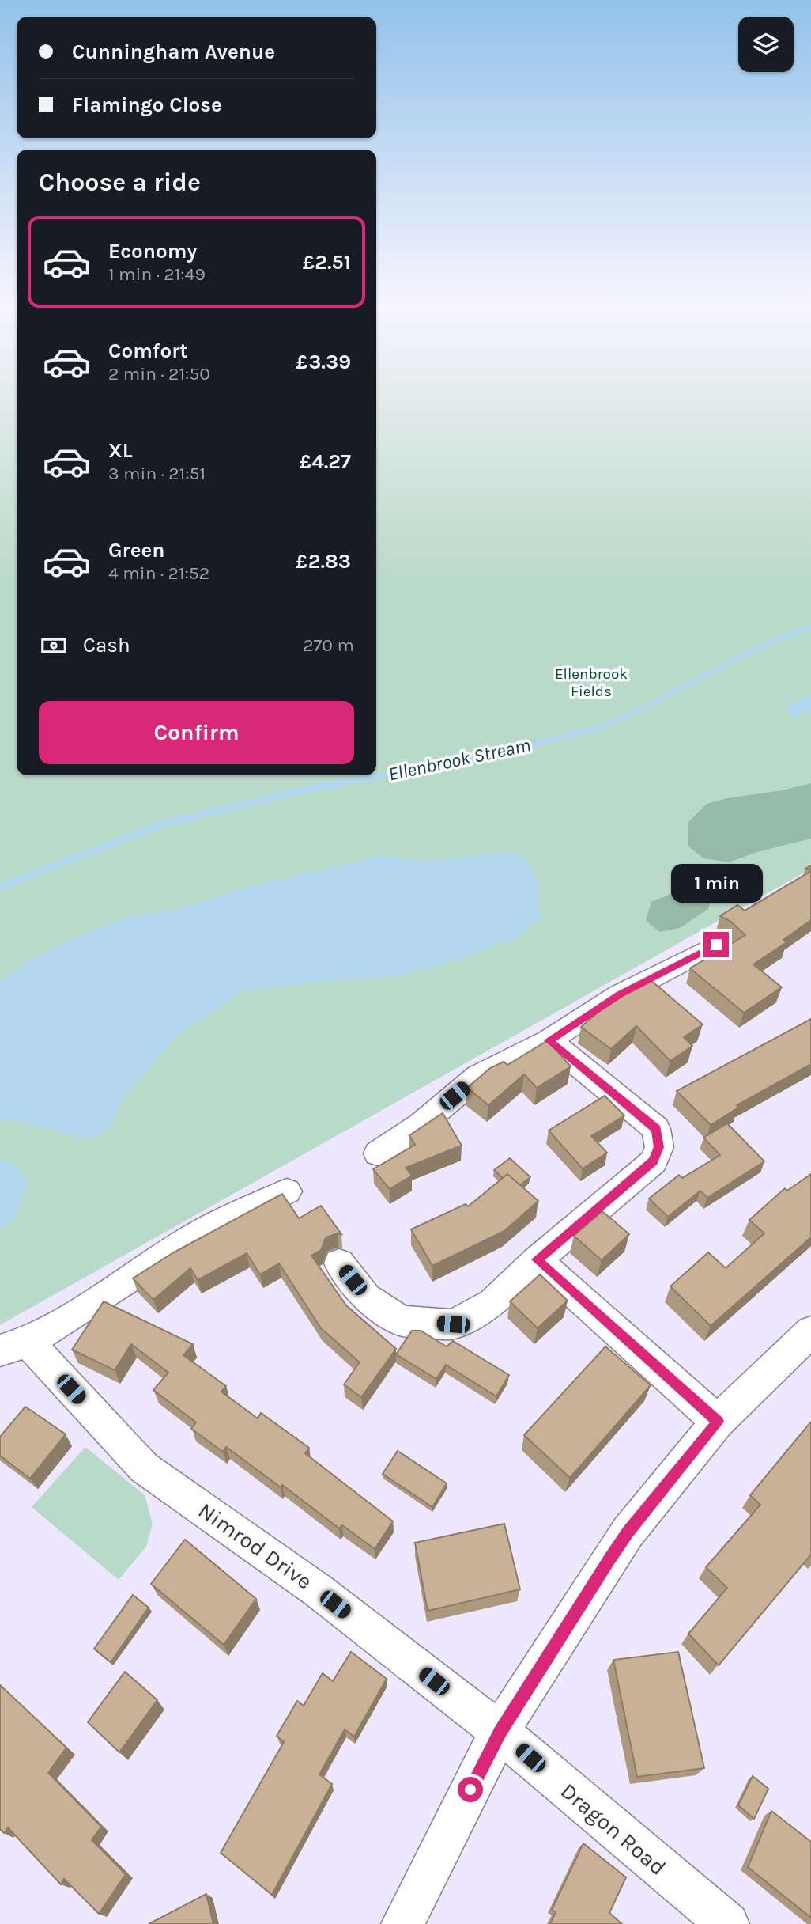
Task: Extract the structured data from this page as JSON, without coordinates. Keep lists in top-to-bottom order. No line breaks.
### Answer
{"streets":{"street":["Nimrod Drive","Dragon Road"]},"crossings":[["Nimrod Drive","Dragon Road"]],"water":["Ellenbrook Stream"],"parks":["Ellenbrook Fields"],"page":{"banner":["Cunningham Avenue","Flamingo Close"],"heading":"Choose a ride","list":[{"name":"Economy","note":"1 min · 21:49","value":"£2.51"},{"name":"Comfort","note":"2 min · 21:50","value":"£3.39"},{"name":"XL","note":"3 min · 21:51","value":"£4.27"},{"name":"Green","note":"4 min · 21:52","value":"£2.83"}],"pay":["Cash","270 m"],"buttons":"Confirm","bubble":"1 min"}}
